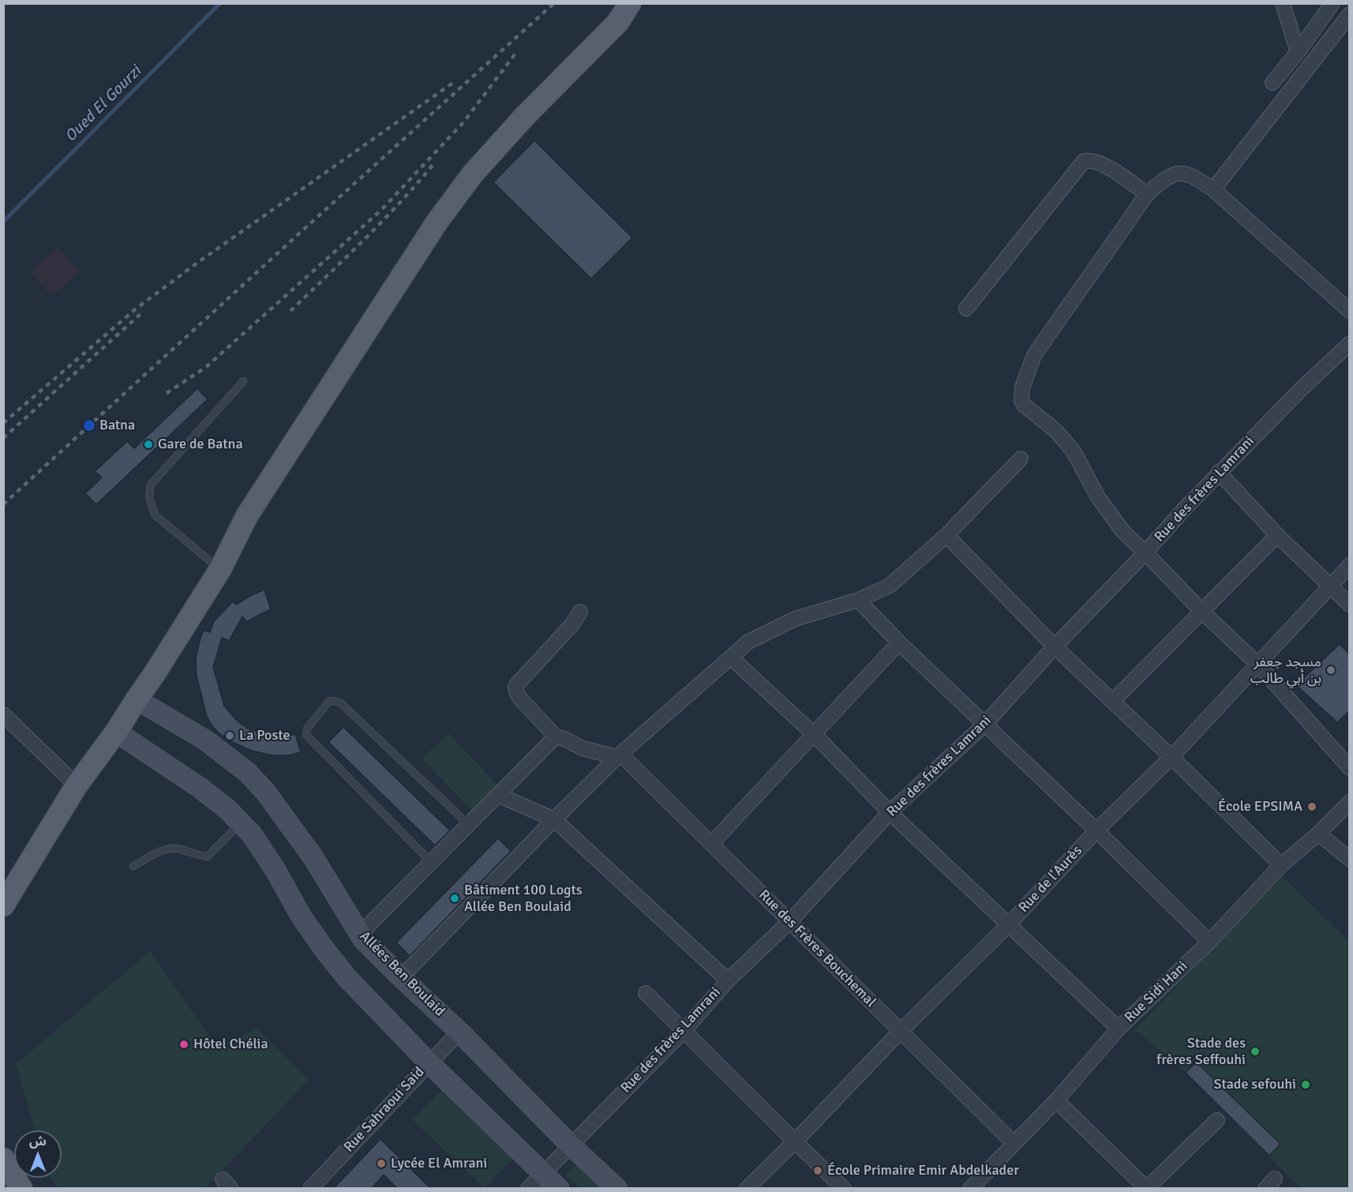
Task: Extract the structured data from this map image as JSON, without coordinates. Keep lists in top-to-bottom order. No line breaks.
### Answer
{"streets":{"main road":["Allées Ben Boulaid"],"street":["Rue des frères Lamrani","Rue de l'Aurès","Rue des Frères Bouchemal","Rue Sidi Hani","Rue Sahraoui Said"]},"crossings":[["Rue des frères Lamrani","Rue des Frères Bouchemal"],["Rue des frères Lamrani","Allées Ben Boulaid"],["Rue de l'Aurès","Rue des Frères Bouchemal"],["Rue des Frères Bouchemal","Rue Sidi Hani"],["Allées Ben Boulaid","Rue Sahraoui Said"]],"water":["Oued El Gourzi"],"places":["Batna","Gare de Batna","مسجد جعفر بن أبي طالب","La Poste","École EPSIMA","Bâtiment 100 Logts Allée Ben Boulaid","Hôtel Chélia","Stade des frères Seffouhi","Stade sefouhi","Lycée El Amrani","École Primaire Emir Abdelkader"],"north":"top"}
